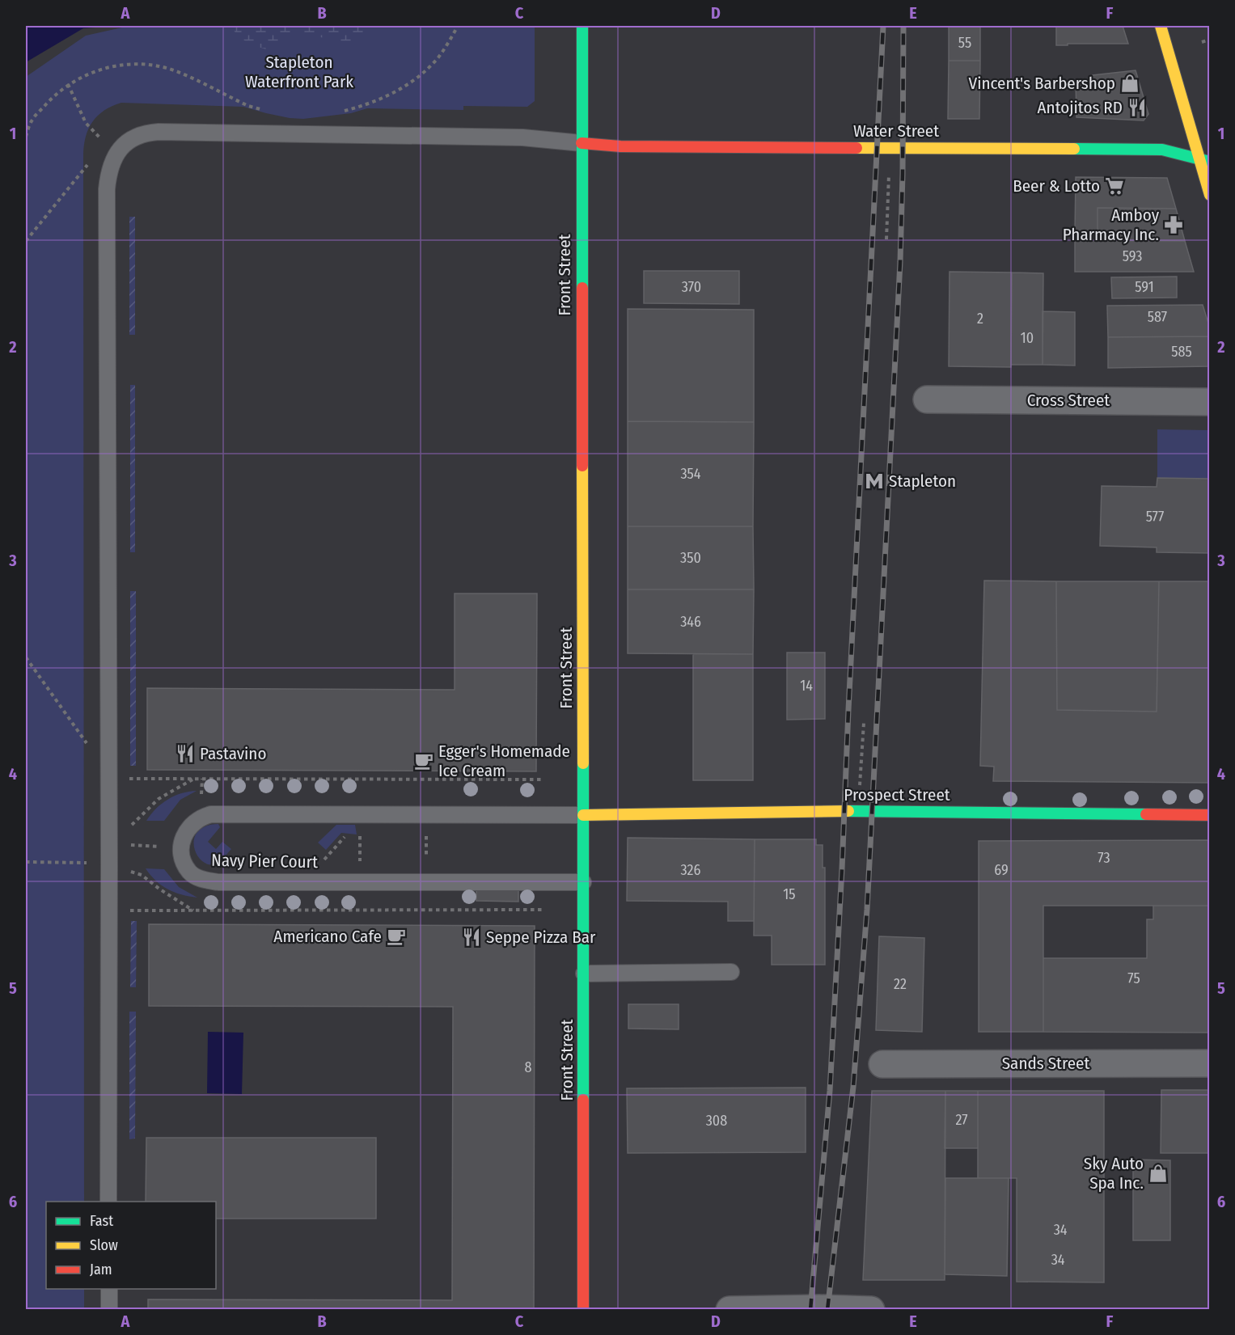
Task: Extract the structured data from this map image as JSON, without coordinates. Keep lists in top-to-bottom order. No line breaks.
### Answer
{"streets":{"street":["Water Street","Front Street","Cross Street","Prospect Street","Sands Street"],"lane":["Navy Pier Court"]},"crossings":[["Water Street","Front Street"],["Front Street","Prospect Street"],["Front Street","Navy Pier Court"],["Prospect Street","Navy Pier Court"]],"parks":["Stapleton Waterfront Park"],"places":{"shop":["Vincent's Barbershop","Sky Auto Spa Inc."],"restaurant":["Antojitos RD","Pastavino","Seppe Pizza Bar"],"supermarket":["Beer & Lotto"],"pharmacy":["Amboy Pharmacy Inc."],"metro station":["Stapleton"],"cafe":["Egger's Homemade Ice Cream","Americano Cafe"]},"house_numbers":["55","593","370","591","587","2","10","585","354","577","350","346","14","73","326","69","15","75","22","8","27","308","34","34"],"legend":["Fast","Slow","Jam"],"grid":{"columns":["A","B","C","D","E","F"],"rows":["1","2","3","4","5","6"]}}
